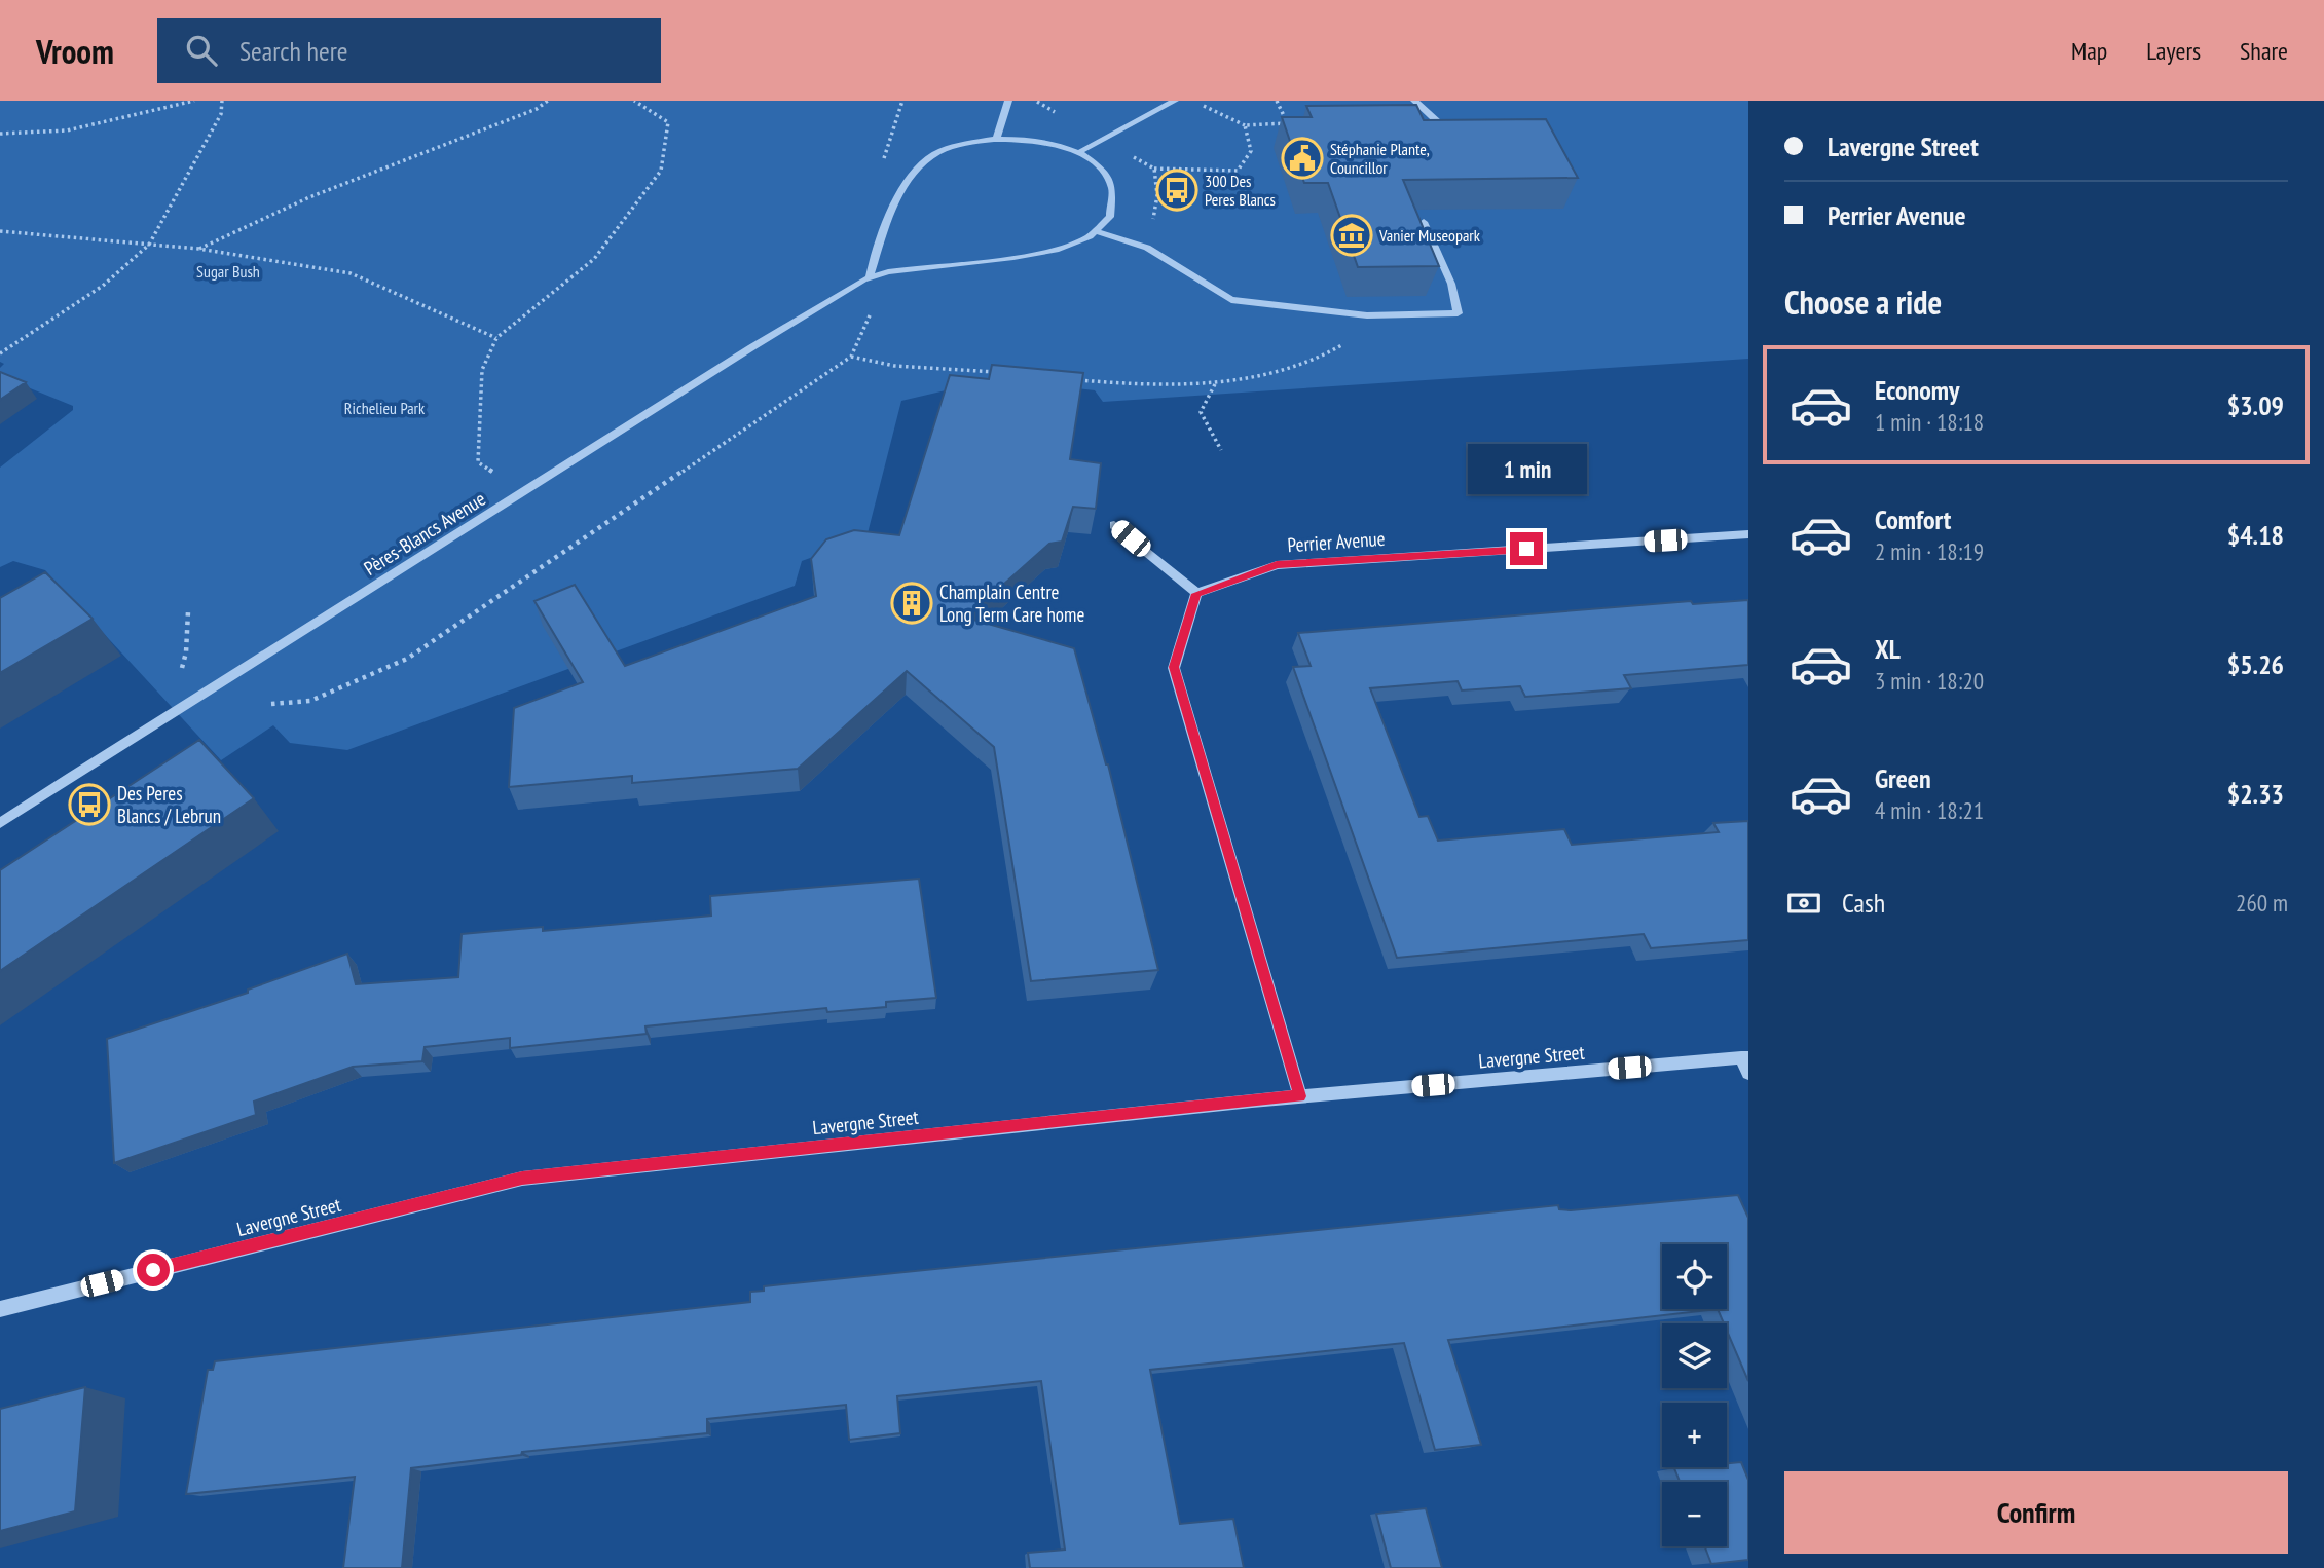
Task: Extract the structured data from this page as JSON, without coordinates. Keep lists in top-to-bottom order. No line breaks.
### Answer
{"streets":{"street":["Pères-Blancs Avenue","Perrier Avenue","Lavergne Street"]},"parks":["Sugar Bush","Richelieu Park"],"places":{"public building":["Stéphanie Plante, Councillor"],"bus stop":["300 Des Peres Blancs","Des Peres Blancs / Lebrun"],"museum":["Vanier Museopark"],"building":["Champlain Centre Long Term Care home"]},"page":{"header":"Vroom","search":"Search here","nav":["Map","Layers","Share"],"banner":["Lavergne Street","Perrier Avenue"],"heading":"Choose a ride","list":[{"name":"Economy","note":"1 min · 18:18","value":"$3.09"},{"name":"Comfort","note":"2 min · 18:19","value":"$4.18"},{"name":"XL","note":"3 min · 18:20","value":"$5.26"},{"name":"Green","note":"4 min · 18:21","value":"$2.33"}],"bubble":"1 min","pay":["Cash","260 m"],"map_buttons":["+","−"],"buttons":"Confirm"}}
